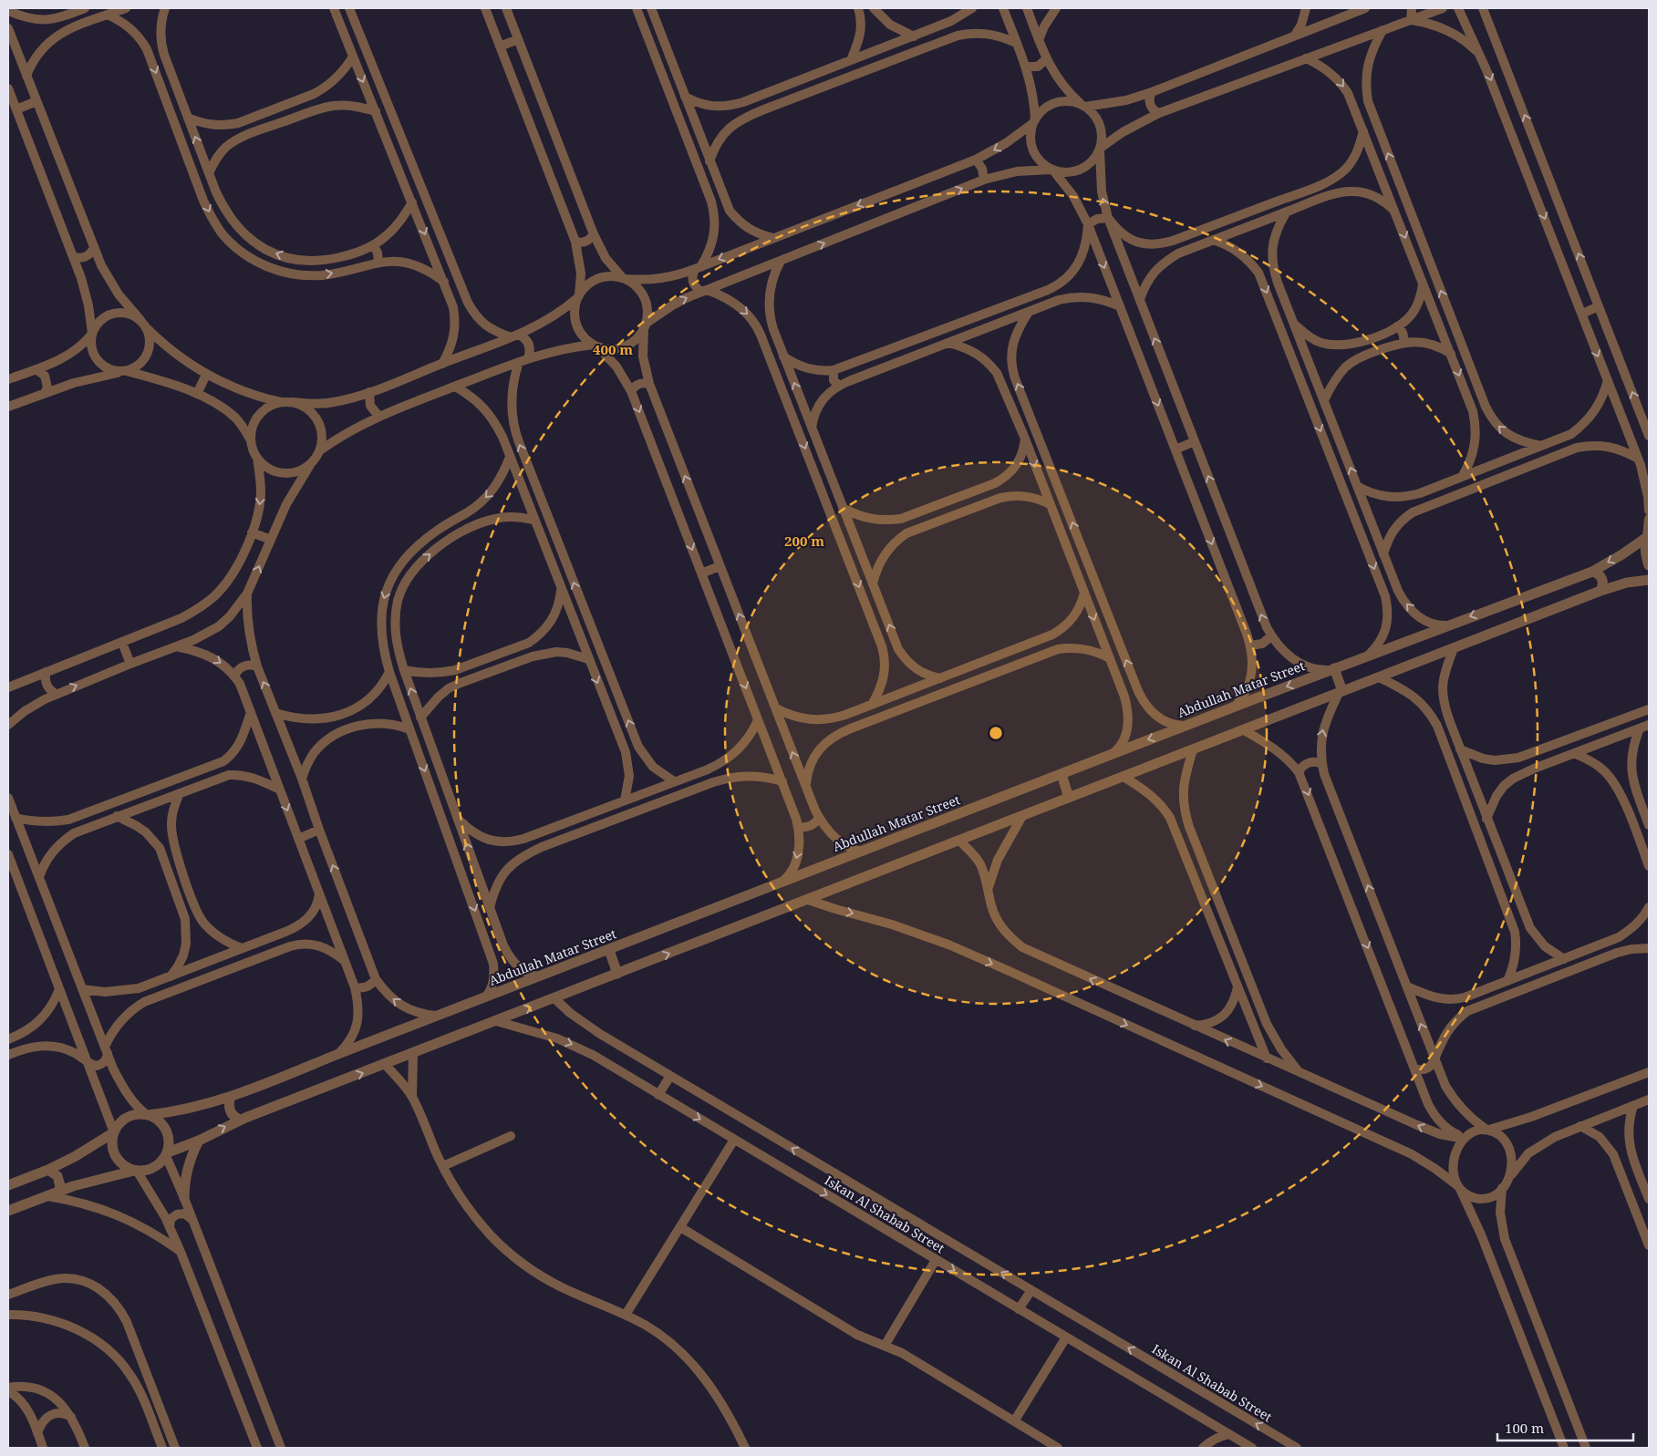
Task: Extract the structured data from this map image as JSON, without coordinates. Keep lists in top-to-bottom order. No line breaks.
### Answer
{"streets":{"street":["Abdullah Matar Street","Iskan Al Shabab Street"]},"scale_bar":"100 m","rings":["400 m","200 m"]}
